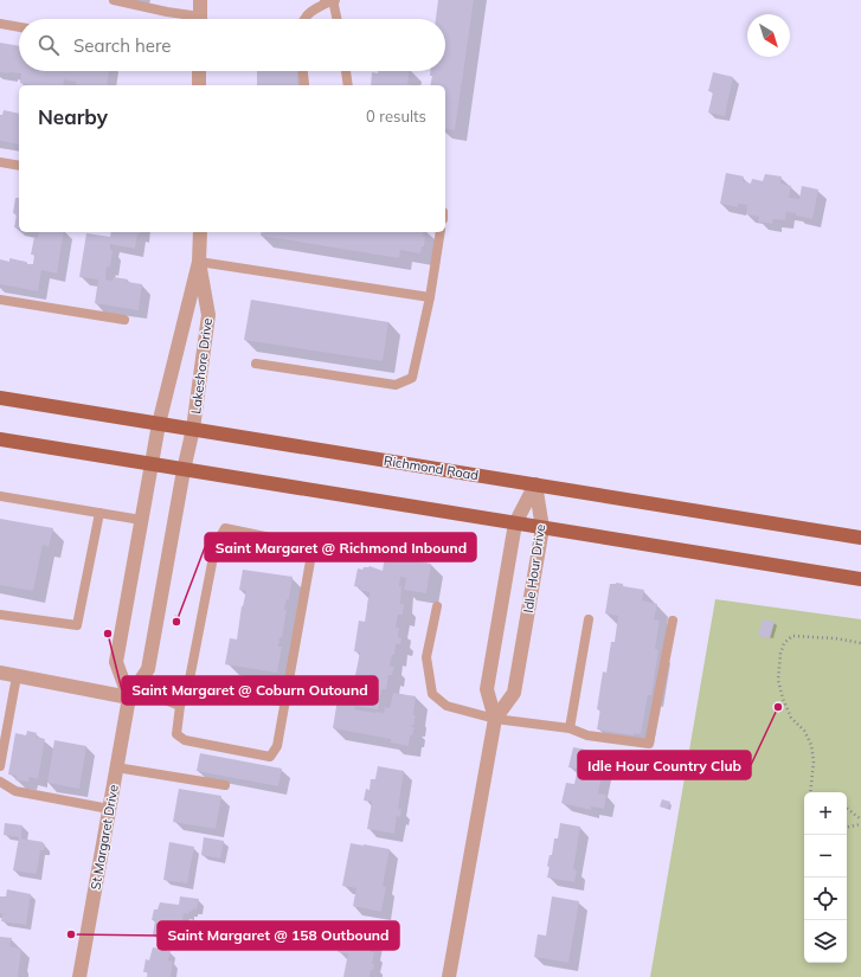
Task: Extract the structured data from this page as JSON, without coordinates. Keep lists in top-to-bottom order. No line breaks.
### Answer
{"streets":{"main road":["Richmond Road"],"street":["Lakeshore Drive","Idle Hour Drive","St Margaret Drive"]},"crossings":[["Lakeshore Drive","Richmond Road"],["Lakeshore Drive","St Margaret Drive"],["Richmond Road","Idle Hour Drive"]],"places":["Saint Margaret @ Richmond Inbound","Saint Margaret @ Coburn Outound","Idle Hour Country Club","Saint Margaret @ 158 Outbound"],"north":"bottom right","page":{"search":"Search here","heading":["Nearby","0 results"],"map_buttons":["+","−"]}}
